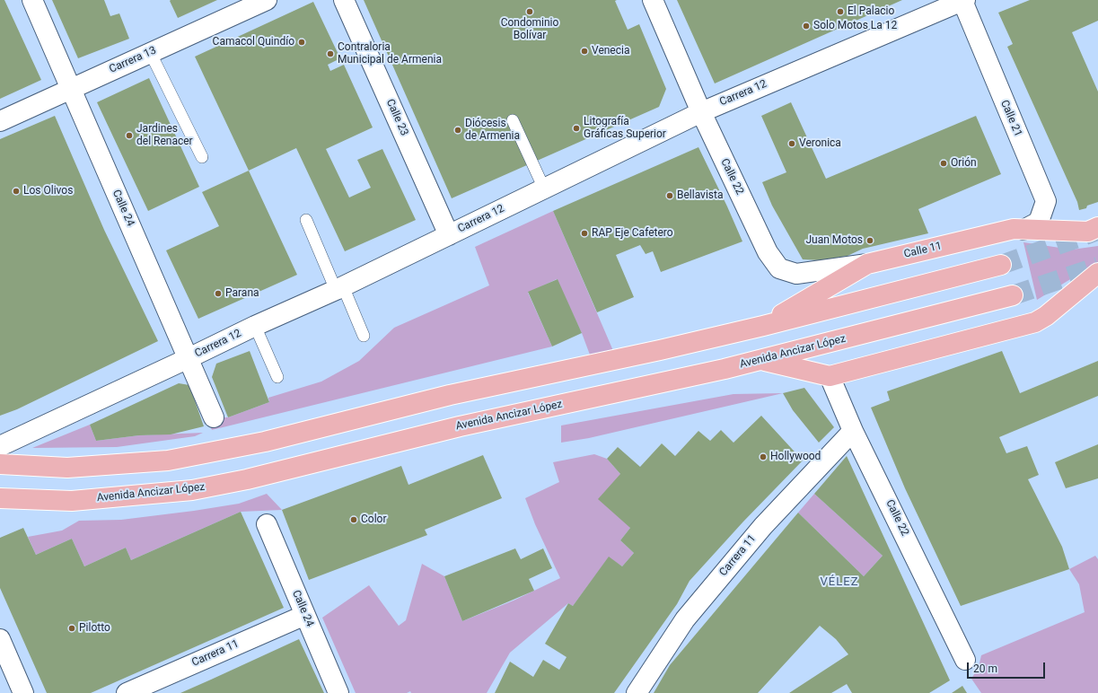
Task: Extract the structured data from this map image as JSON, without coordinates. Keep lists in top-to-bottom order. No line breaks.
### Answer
{"streets":{"main road":["Calle 11","Avenida Ancizar López"],"street":["Carrera 13","Carrera 12","Calle 23","Calle 21","Calle 22","Calle 24","Carrera 11"]},"crossings":[["Carrera 13","Calle 24"],["Carrera 12","Calle 23"],["Carrera 12","Calle 21"],["Carrera 12","Calle 22"],["Carrera 12","Calle 24"],["Calle 21","Calle 11"],["Calle 22","Calle 11"],["Calle 22","Carrera 11"],["Calle 24","Carrera 11"]],"districts":["VÉLEZ"],"places":["Condominio Bolívar","El Palacio","Solo Motos La 12","Camacol Quindío","Venecia","Contraloria Municipal de Armenia","Litografía Gráficas Superior","Diócesis de Armenia","Jardines del Renacer","Veronica","Orión","Los Olivos","Bellavista","RAP Eje Cafetero","Juan Motos","Parana","Hollywood","Color","Pilotto"],"scale_bar":"20 m"}
